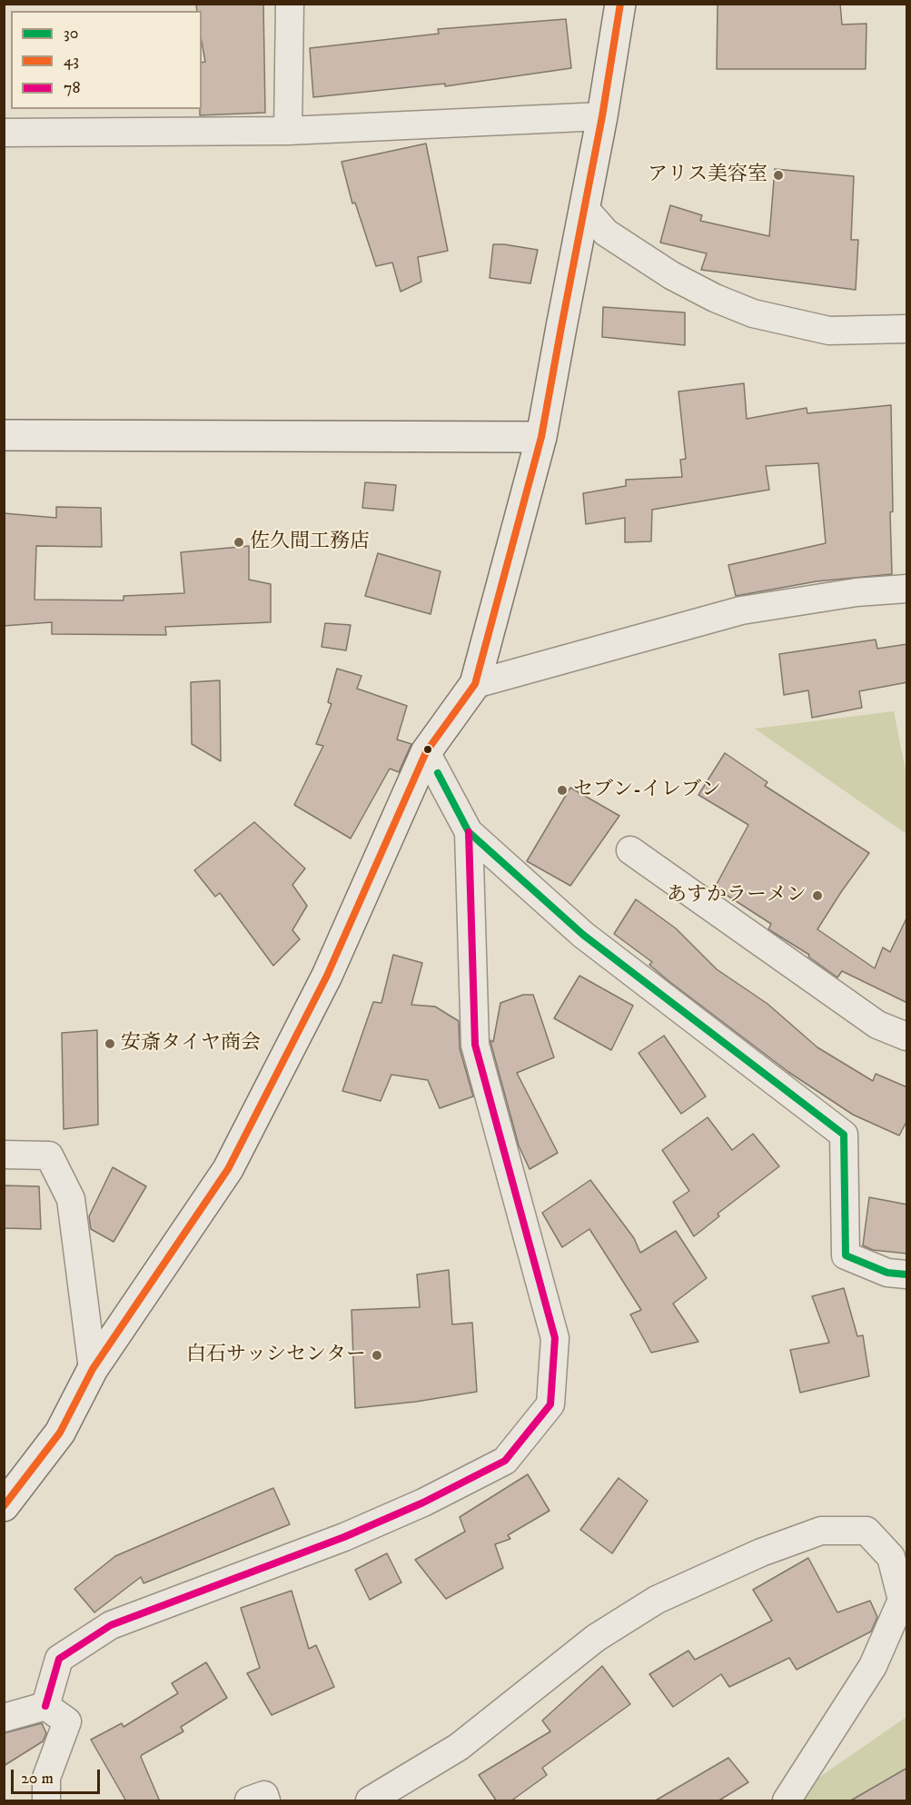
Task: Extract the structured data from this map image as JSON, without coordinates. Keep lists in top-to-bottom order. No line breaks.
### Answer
{"places":["アリス美容室","佐久間工務店","セブン-イレブン","あすかラーメン","安斎タイヤ商会","白石サッシセンター"],"lines":["transit line 43","transit line 30","transit line 78"],"legend":["30","43","78"],"scale_bar":"20 m"}
